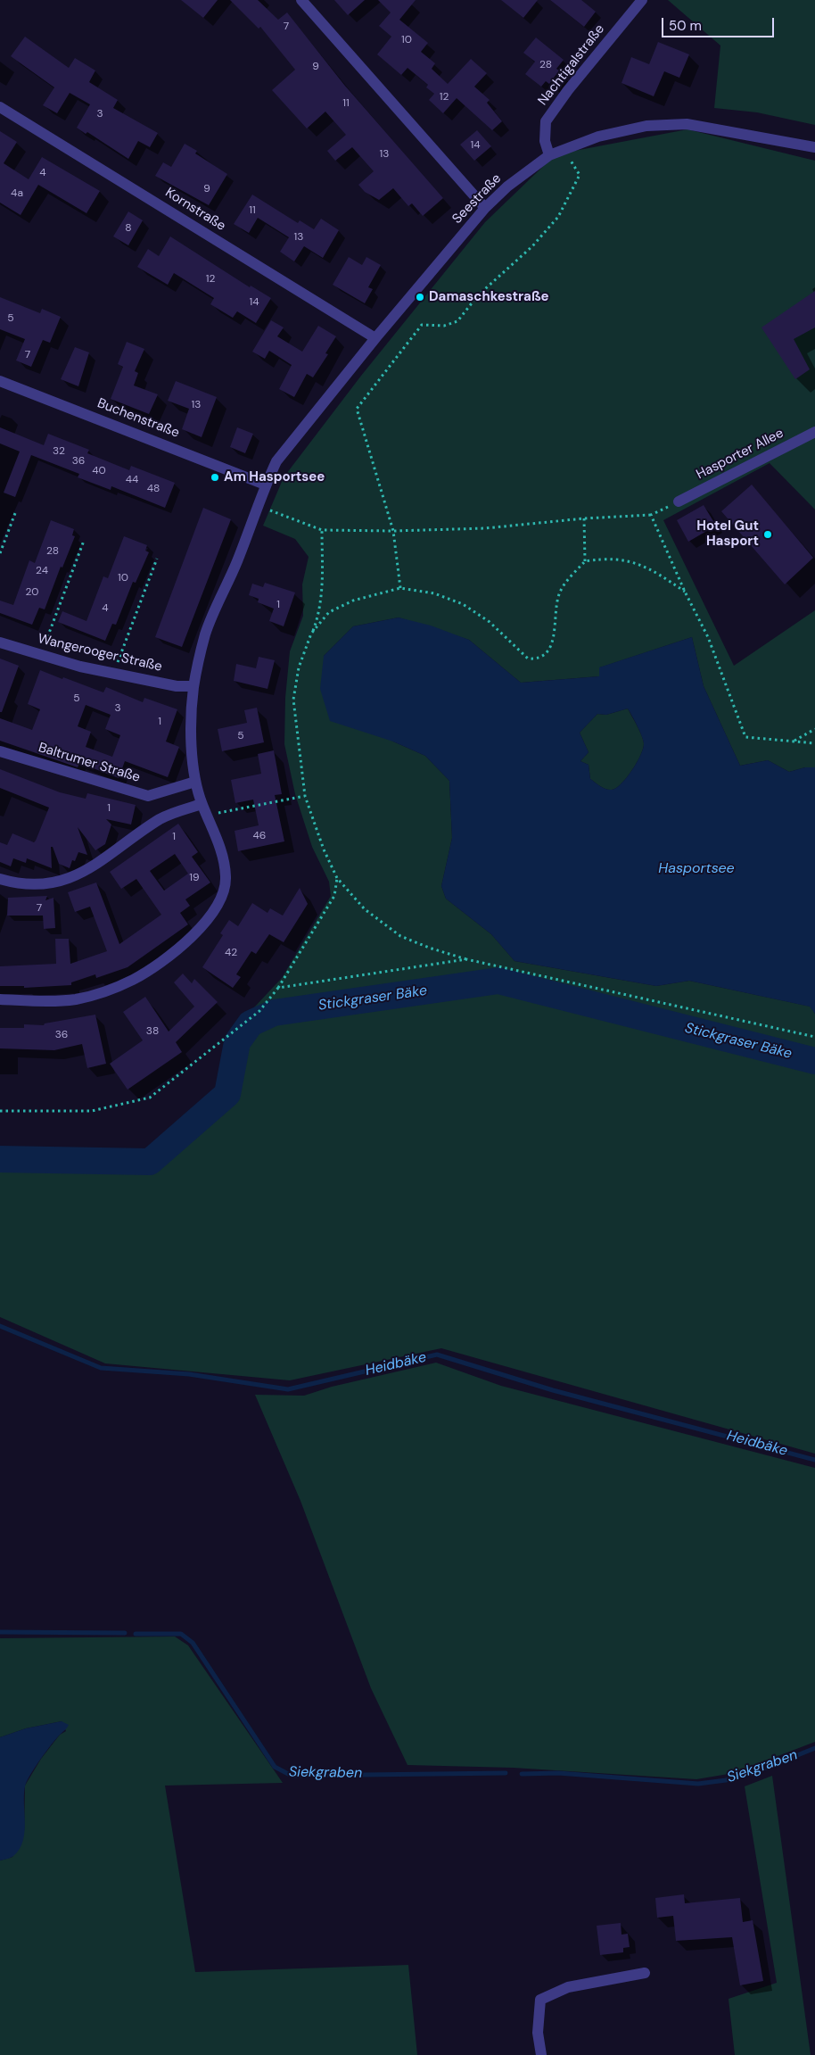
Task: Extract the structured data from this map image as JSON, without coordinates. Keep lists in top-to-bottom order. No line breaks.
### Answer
{"streets":{"street":["Nachtigalstraße","Seestraße","Kornstraße","Buchenstraße","Hasporter Allee","Wangerooger Straße","Baltrumer Straße"]},"crossings":[["Nachtigalstraße","Seestraße"],["Seestraße","Kornstraße"],["Seestraße","Buchenstraße"]],"water":["Hasportsee","Stickgraser Bäke","Heidbäke","Siekgraben"],"places":["Damaschkestraße","Am Hasportsee","Hotel Gut Hasport"],"house_numbers":["7","10","28","9","12","11","3","14","13","4","9","4a","11","8","13","12","14","5","7","13","32","36","40","44","48","28","24","10","20","1","4","5","3","1","5","1","46","1","19","7","42","38","36"],"scale_bar":"50 m"}
